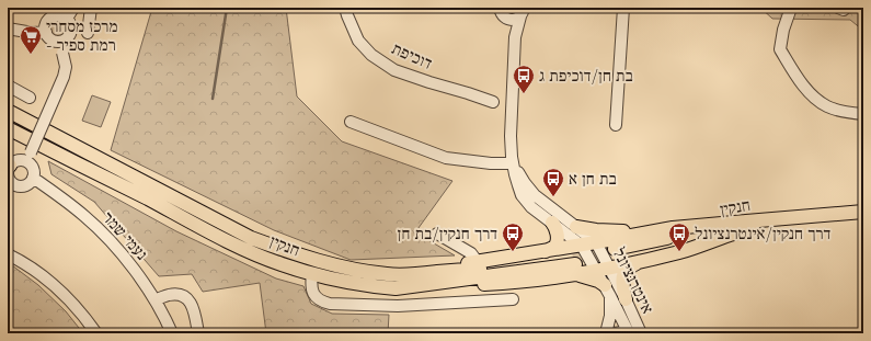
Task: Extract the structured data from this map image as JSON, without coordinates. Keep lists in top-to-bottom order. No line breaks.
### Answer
{"streets":{"main road":["חנקין"],"street":["דוכיפת","נעמי שמר","אינטרנציונל"]},"places":{"supermarket":["מרכז מסחרי - רמת ספיר"],"bus stop":["בת חן/דוכיפת ג","בת חן א","דרך חנקין/בת חן","דרך חנקין/אינטרנציונל"]}}
